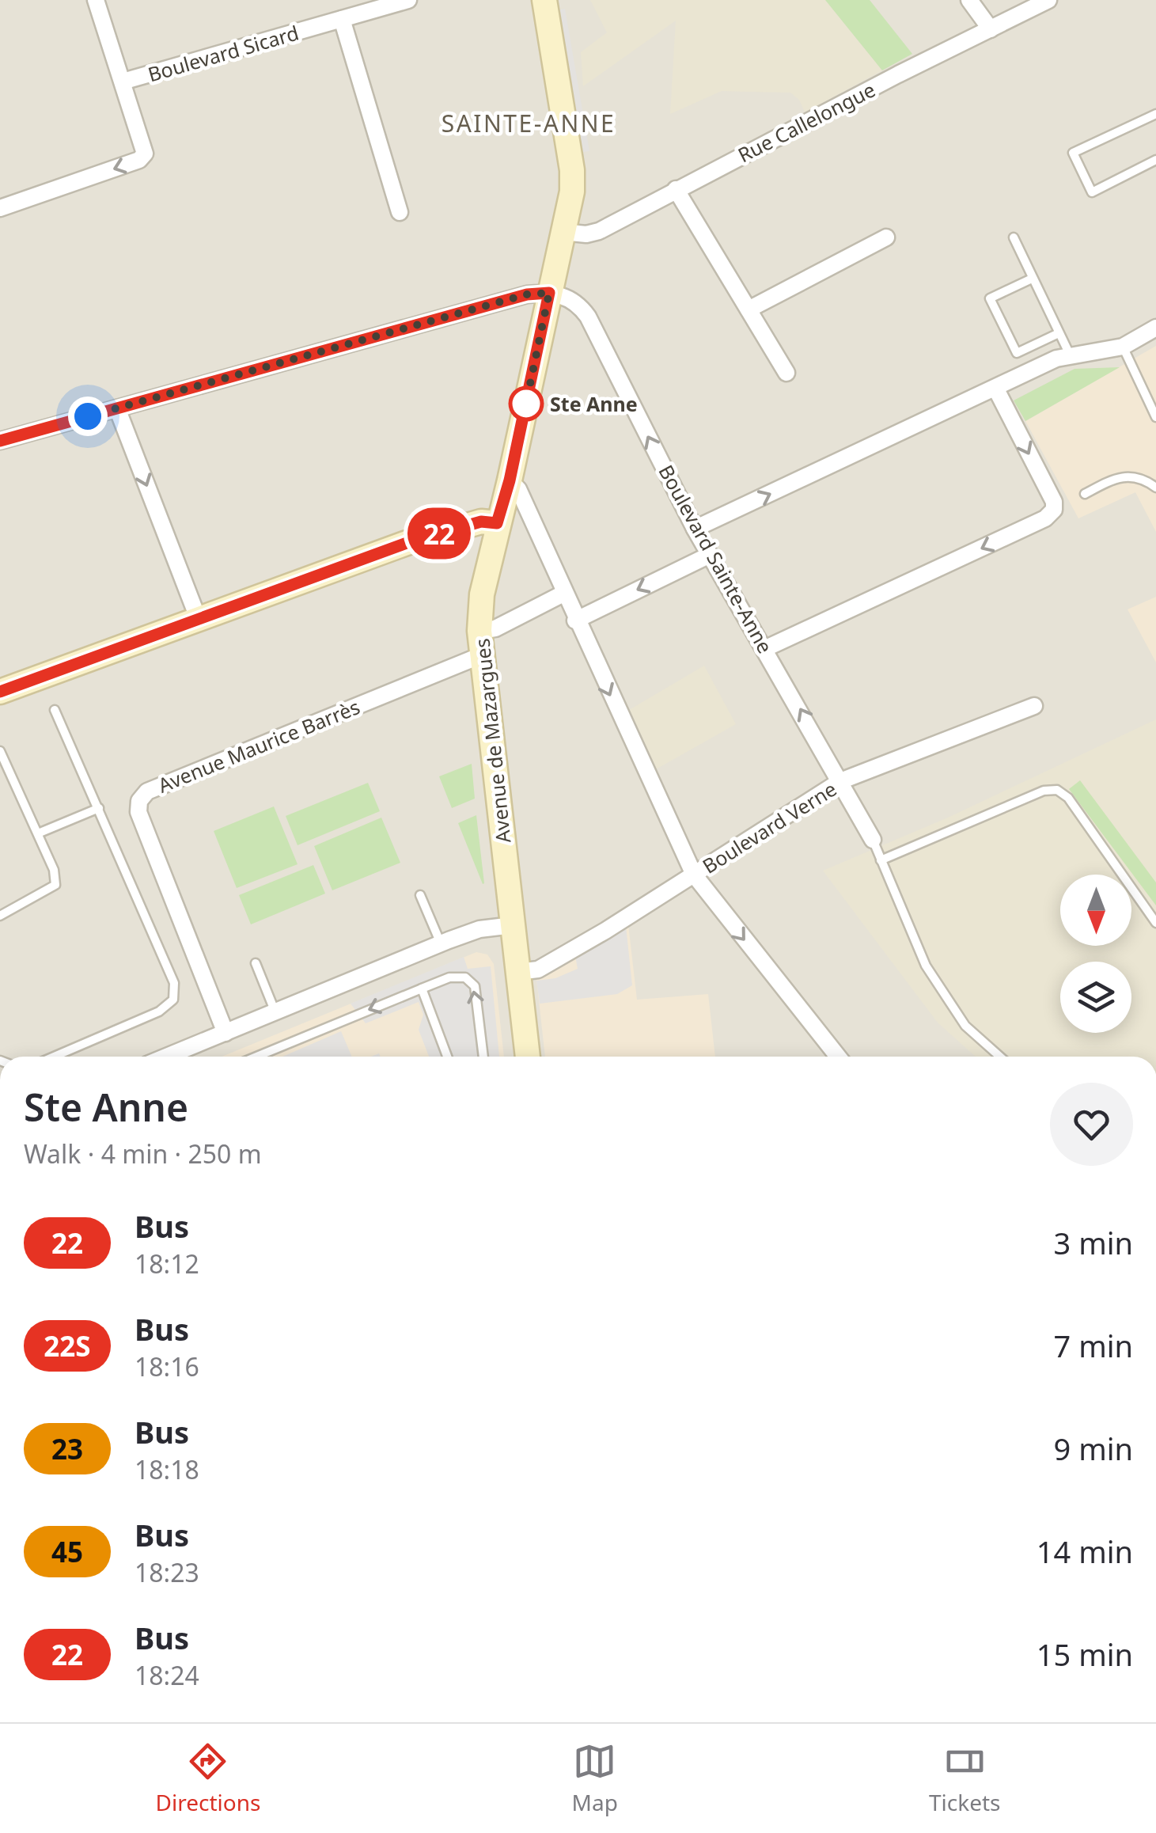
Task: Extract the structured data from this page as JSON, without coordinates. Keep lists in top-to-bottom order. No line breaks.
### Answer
{"streets":{"street":["Boulevard Sicard","Rue Callelongue","Boulevard Sainte-Anne","Avenue de Mazargues","Avenue Maurice Barrès","Boulevard Verne"]},"crossings":[["Rue Callelongue","Avenue de Mazargues"],["Boulevard Sainte-Anne","Avenue de Mazargues"],["Boulevard Sainte-Anne","Boulevard Verne"],["Avenue de Mazargues","Avenue Maurice Barrès"],["Avenue de Mazargues","Boulevard Verne"]],"one_way":["Boulevard Sainte-Anne"],"districts":["SAINTE-ANNE"],"places":["Ste Anne"],"lines":["bus line 22"],"north":"bottom","page":{"on_map":"22","heading":["Ste Anne","Walk · 4 min · 250 m"],"list":[{"mark":"22","name":"Bus","note":"18:12","value":"3 min"},{"mark":"22S","name":"Bus","note":"18:16","value":"7 min"},{"mark":"23","name":"Bus","note":"18:18","value":"9 min"},{"mark":"45","name":"Bus","note":"18:23","value":"14 min"},{"mark":"22","name":"Bus","note":"18:24","value":"15 min"}],"tabs":["Directions","Map","Tickets"]}}
